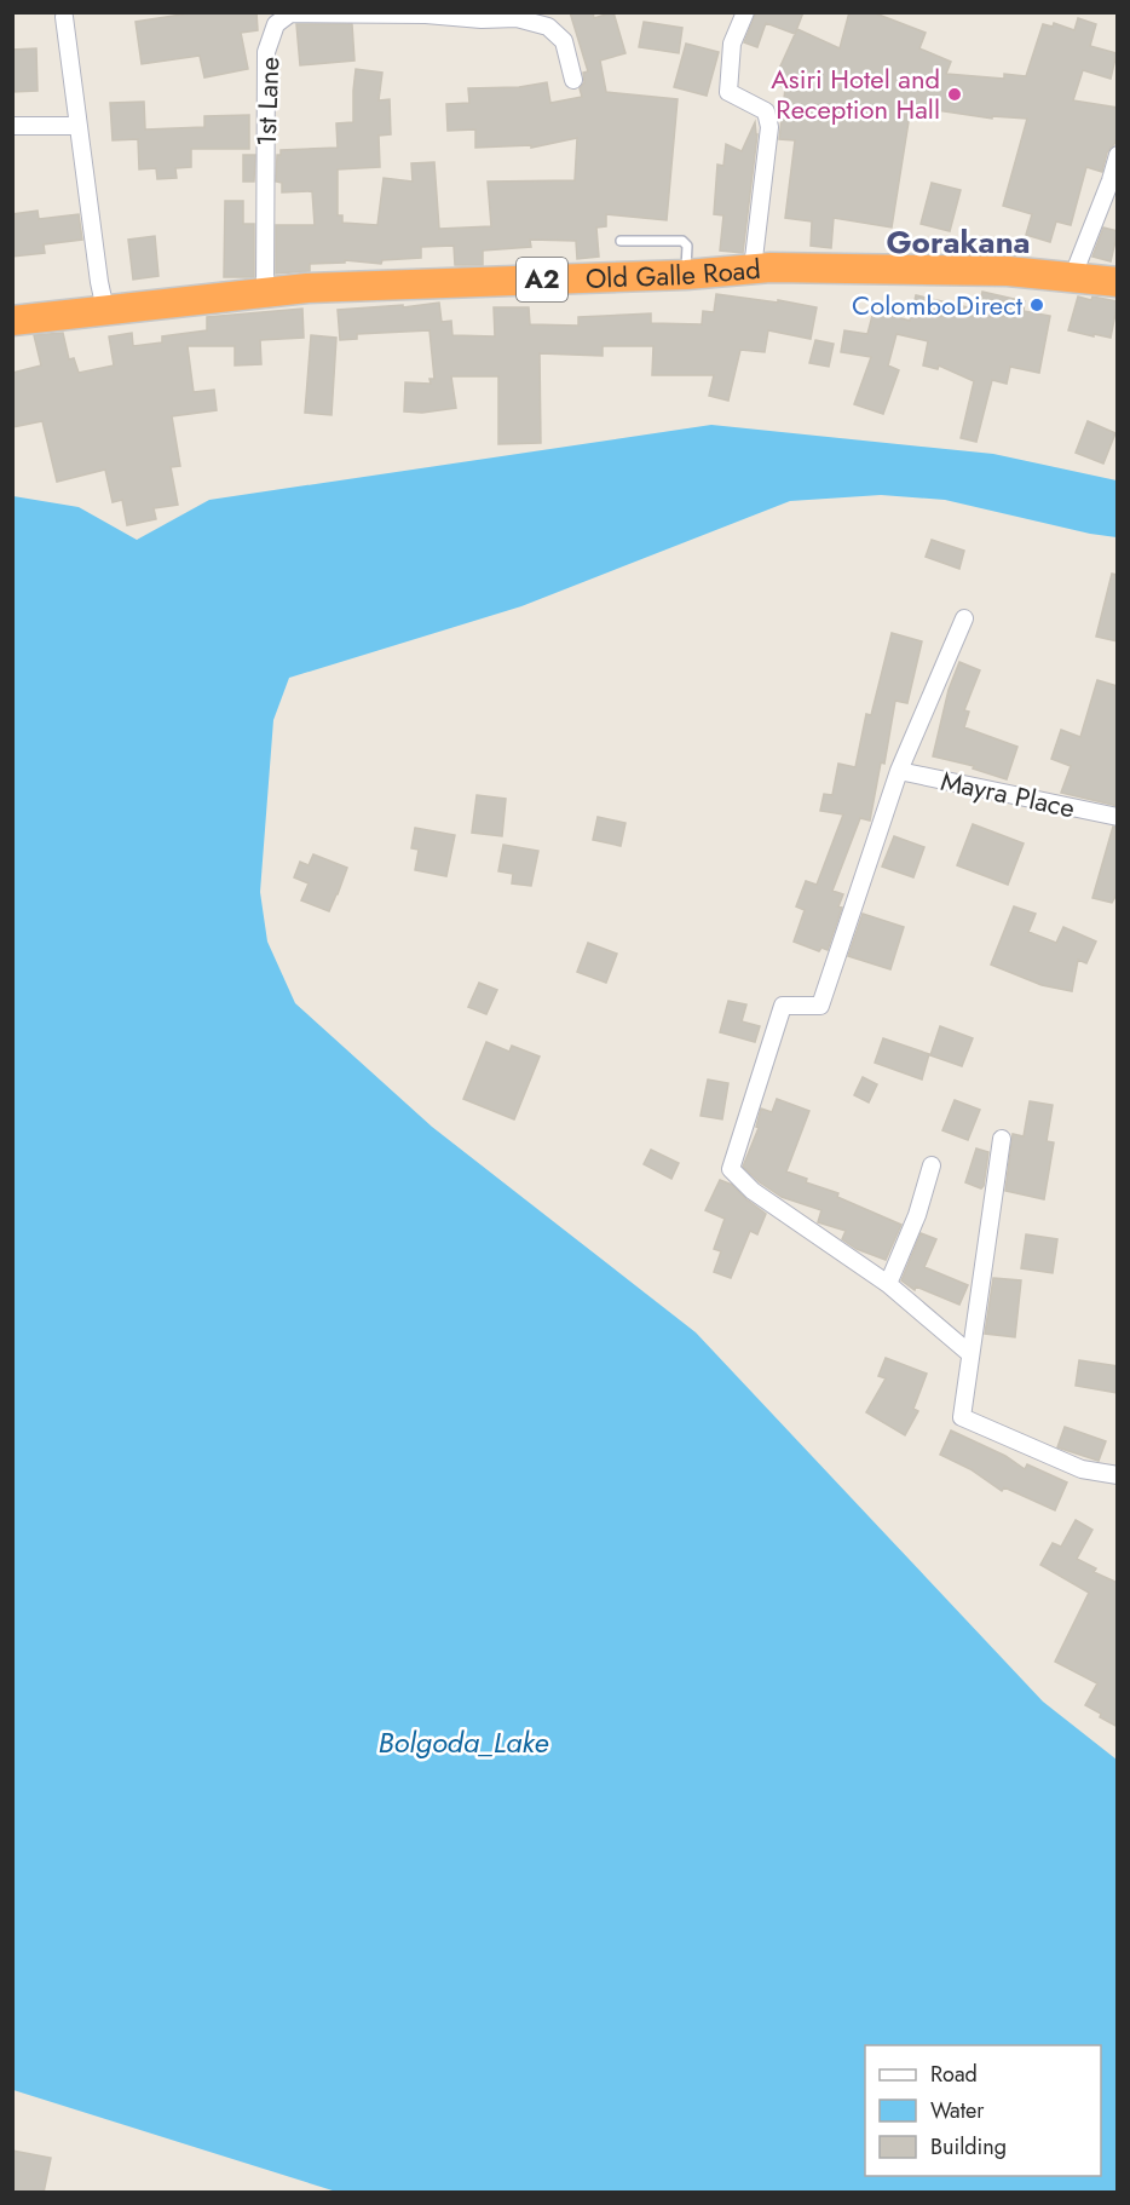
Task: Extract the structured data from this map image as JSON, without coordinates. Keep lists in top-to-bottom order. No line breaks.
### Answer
{"streets":{"highway":["Old Galle Road","A2"],"street":["1st Lane","Mayra Place"]},"crossings":[["1st Lane","Old Galle Road"]],"districts":["Gorakana"],"water":["Bolgoda_Lake"],"places":["Asiri Hotel and Reception Hall","ColomboDirect"],"legend":["Road","Water","Building"]}
